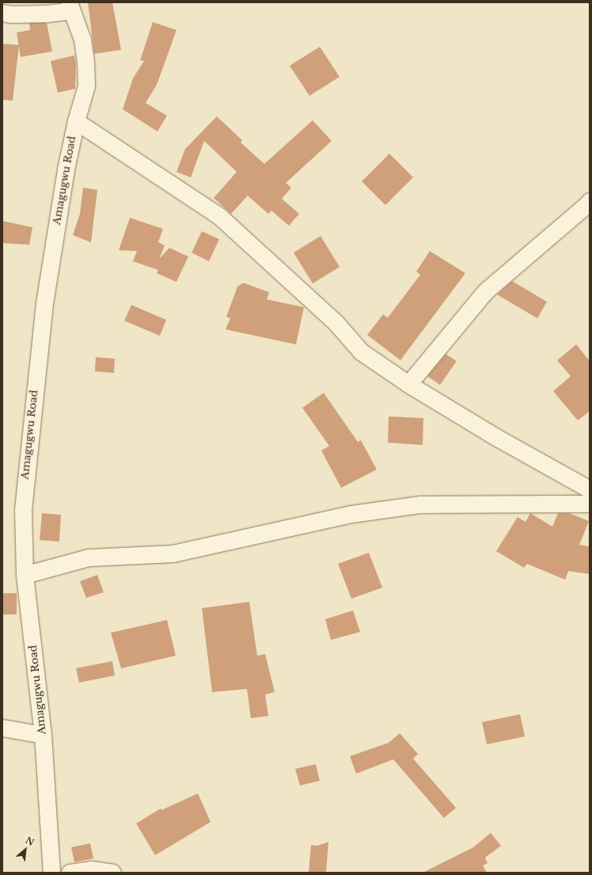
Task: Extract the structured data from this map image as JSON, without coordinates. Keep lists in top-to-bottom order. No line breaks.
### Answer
{"streets":{"street":["Amagugwu Road"]},"north":"top right"}
